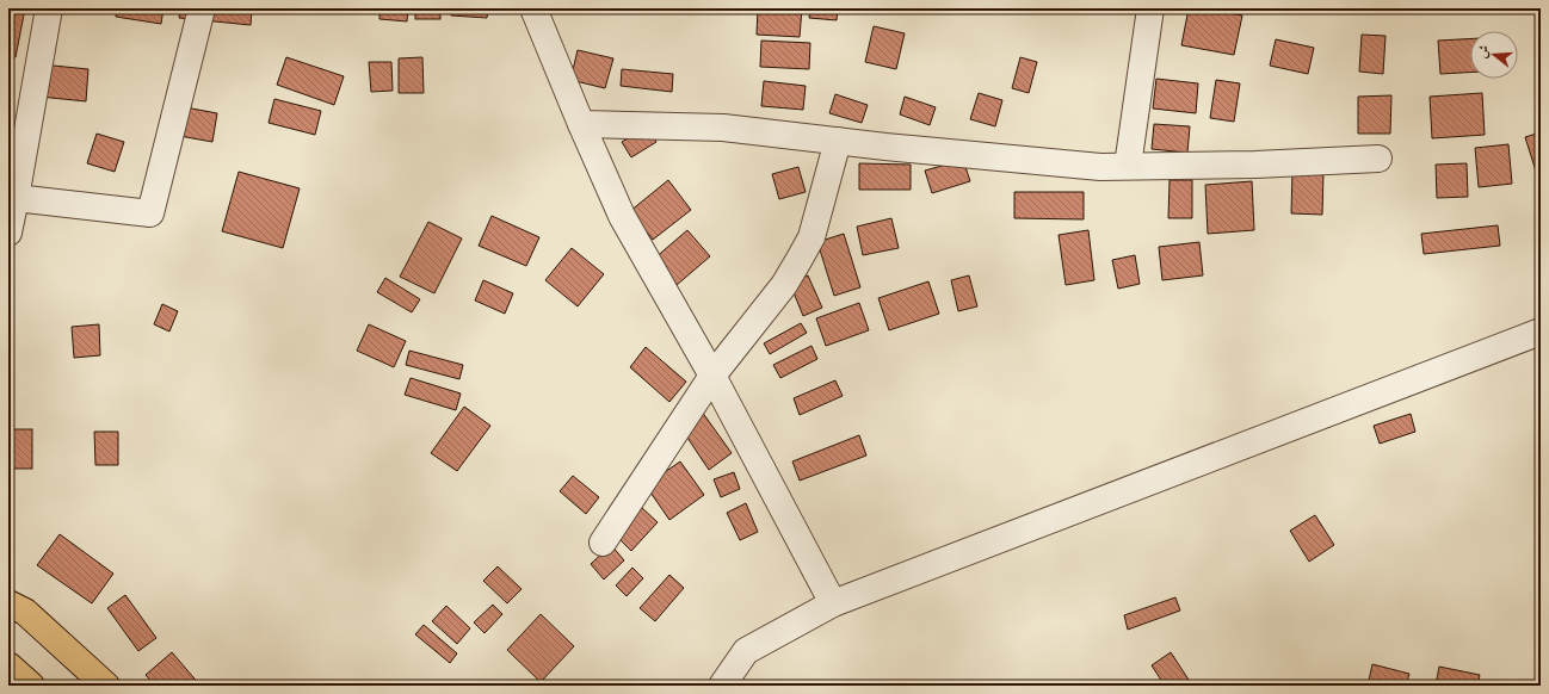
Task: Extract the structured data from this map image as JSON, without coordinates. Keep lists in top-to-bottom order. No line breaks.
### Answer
{"north":"left"}
